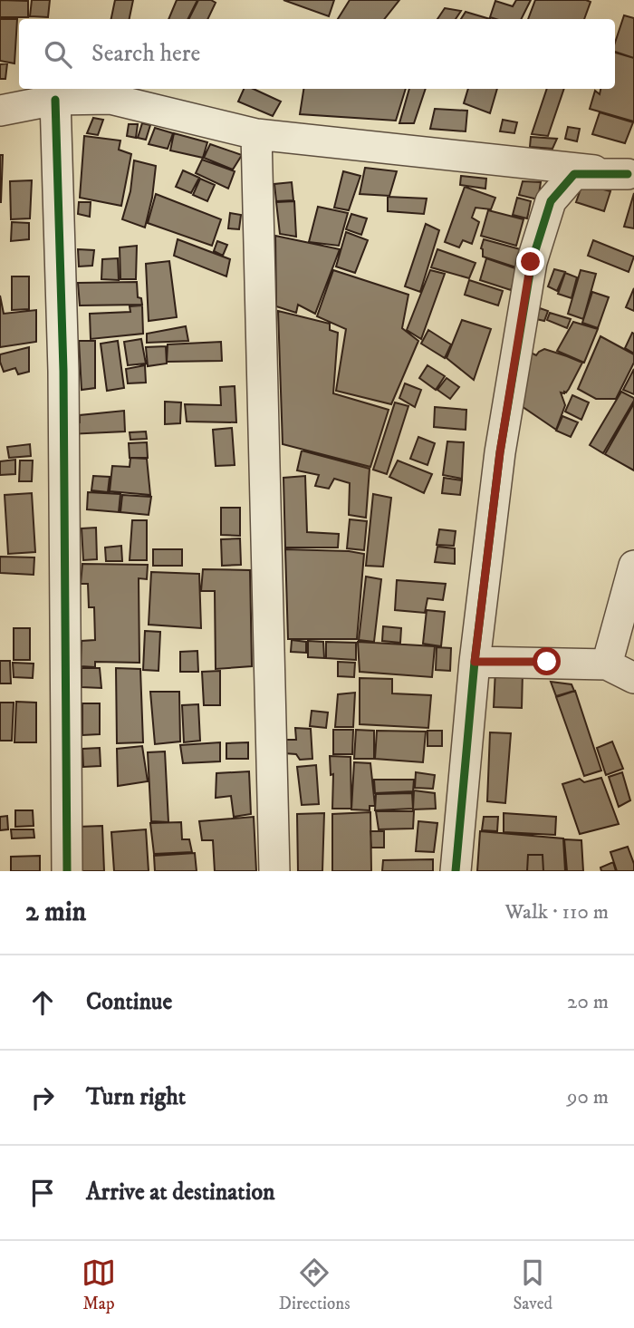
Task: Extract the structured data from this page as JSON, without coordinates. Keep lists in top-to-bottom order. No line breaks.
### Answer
{"page":{"search":"Search here","heading":["2 min","Walk · 110 m"],"list":[["Continue","20 m"],["Turn right","90 m"],"Arrive at destination"],"nav":["Map","Directions","Saved"]}}
